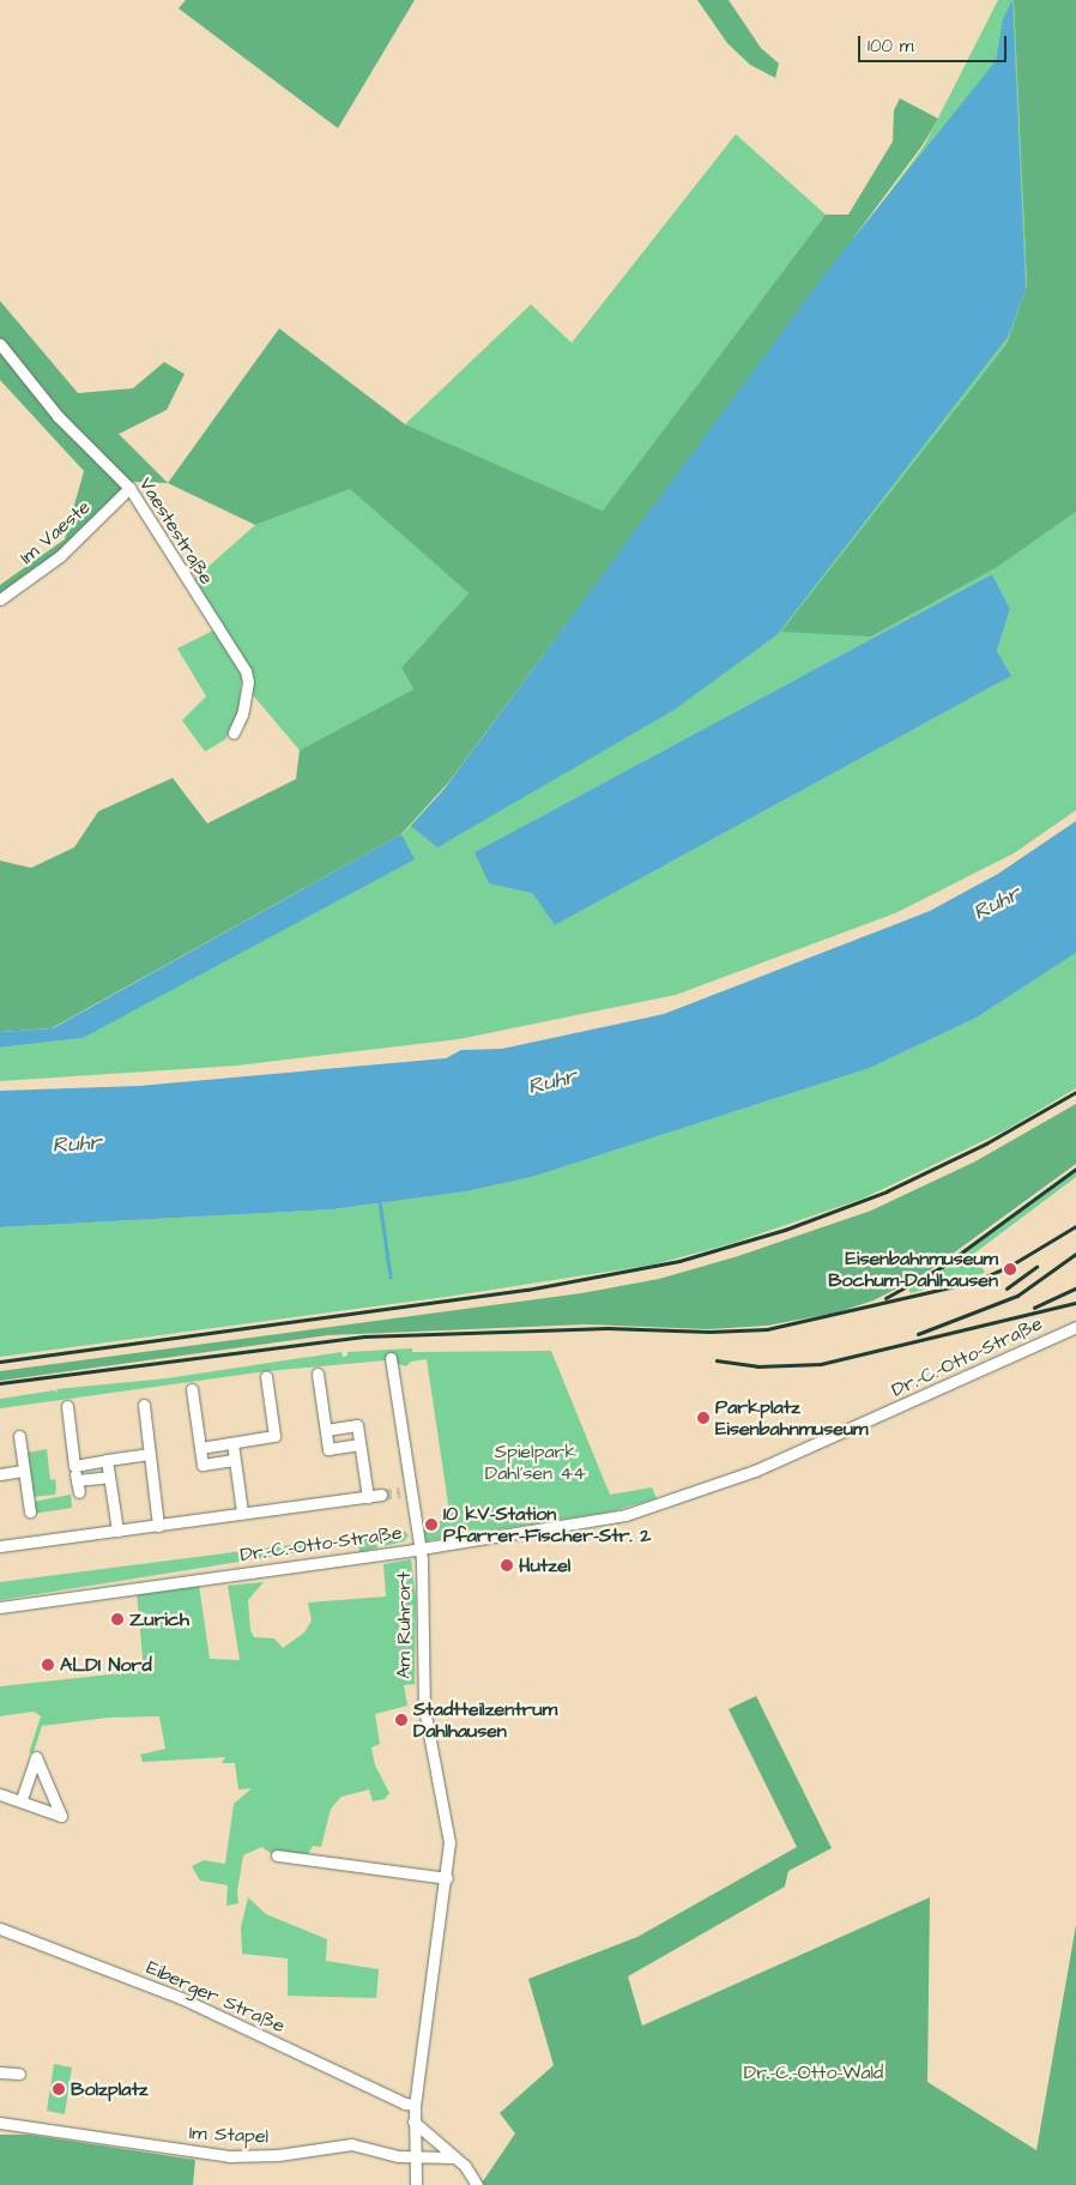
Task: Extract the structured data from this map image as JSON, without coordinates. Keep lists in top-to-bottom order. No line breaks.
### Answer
{"streets":{"street":["Vaestestraße","Im Vaeste","Dr.-C.-Otto-Straße","Am Ruhrort","Eiberger Straße","Im Stapel"]},"crossings":[["Vaestestraße","Im Vaeste"],["Dr.-C.-Otto-Straße","Am Ruhrort"],["Am Ruhrort","Eiberger Straße"],["Am Ruhrort","Im Stapel"]],"water":["Ruhr"],"parks":["Spielpark Dahl’sen 44","Dr.-C.-Otto-Wald"],"places":["Eisenbahnmuseum Bochum-Dahlhausen","Parkplatz Eisenbahnmuseum","10 kV-Station Pfarrer-Fischer-Str. 2","Hutzel","Zurich","ALDI Nord","Stadtteilzentrum Dahlhausen","Bolzplatz"],"scale_bar":"100 m"}
